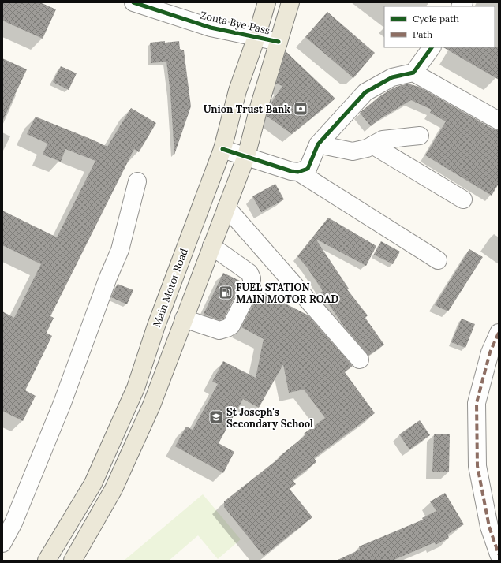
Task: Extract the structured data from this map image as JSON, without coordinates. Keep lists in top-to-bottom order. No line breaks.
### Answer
{"streets":{"main road":["Main Motor Road"],"street":["Zonta Bye Pass"]},"crossings":[["Zonta Bye Pass","Main Motor Road"]],"places":{"bank":["Union Trust Bank"],"fuel station":["FUEL STATION MAIN MOTOR ROAD"],"school or university":["St Joseph's Secondary School"]},"legend":["Cycle path","Path"]}
